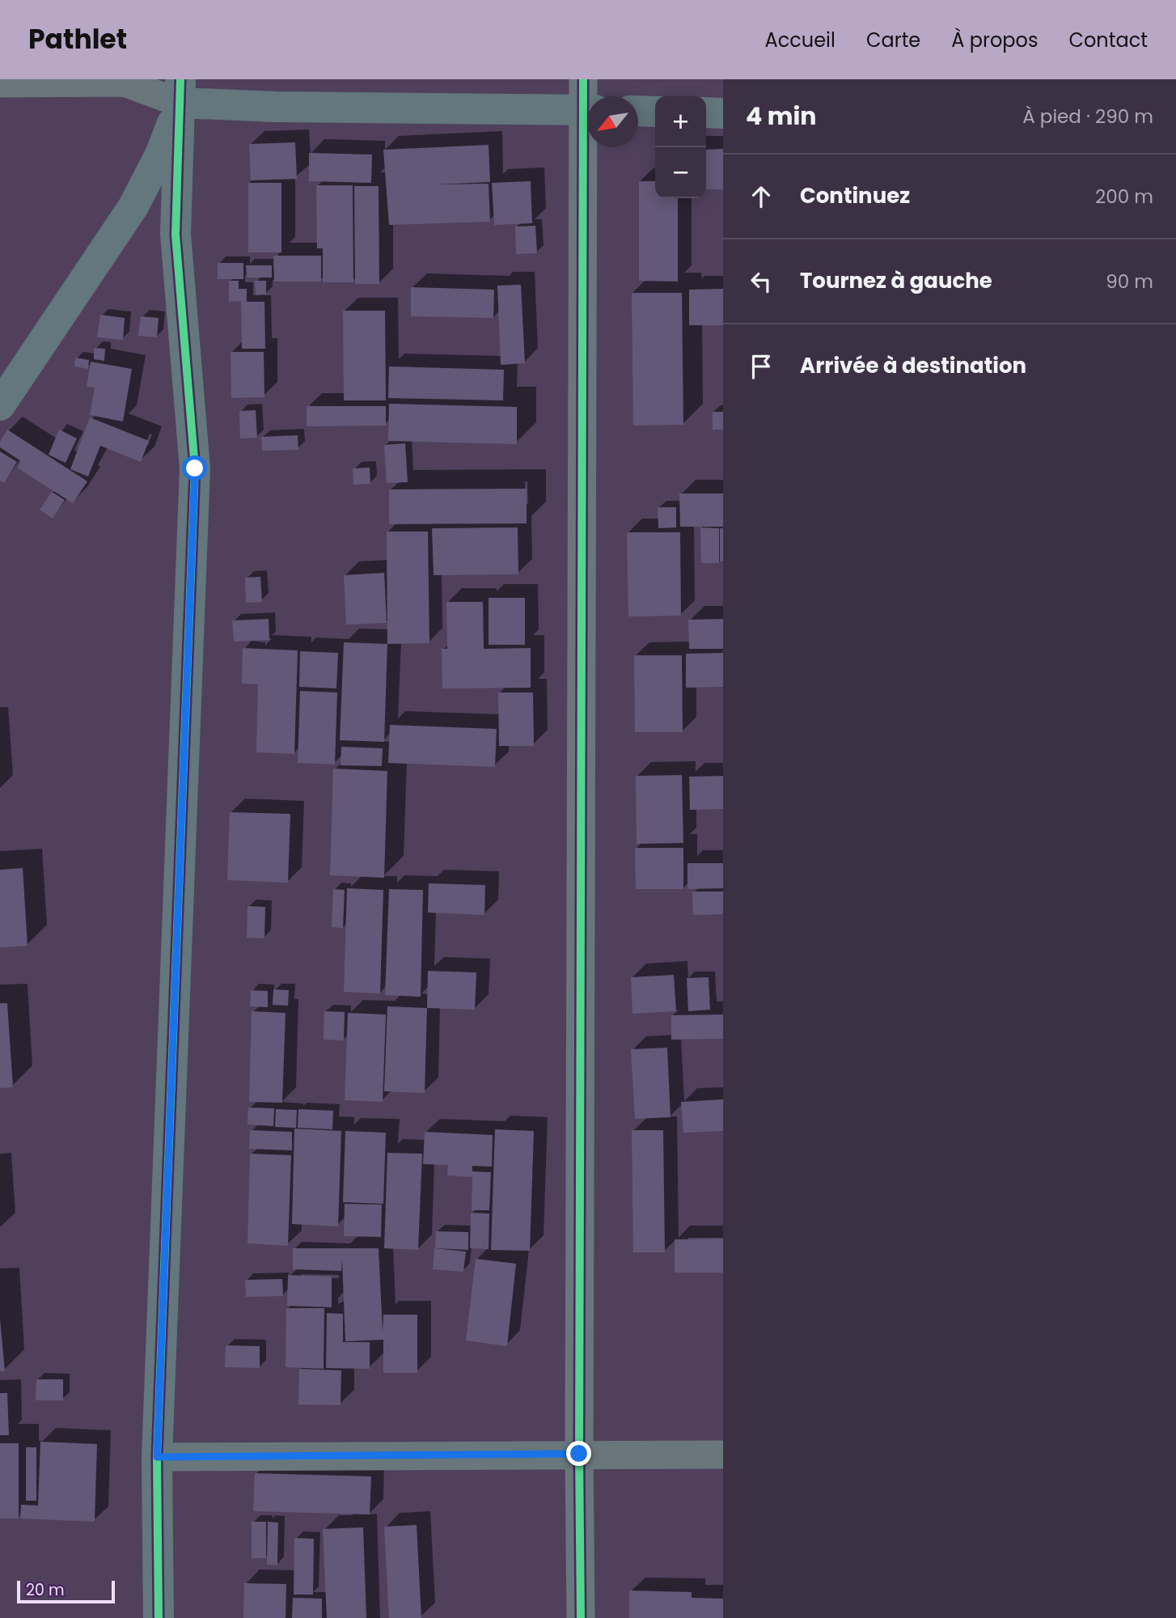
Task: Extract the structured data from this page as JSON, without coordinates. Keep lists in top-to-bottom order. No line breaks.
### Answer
{"scale_bar":"20 m","north":"bottom left","page":{"header":"Pathlet","nav":["Accueil","Carte","À propos","Contact"],"heading":["4 min","À pied · 290 m"],"map_buttons":["+","−"],"list":[["Continuez","200 m"],["Tournez à gauche","90 m"],"Arrivée à destination"],"scale":"20 m"}}
